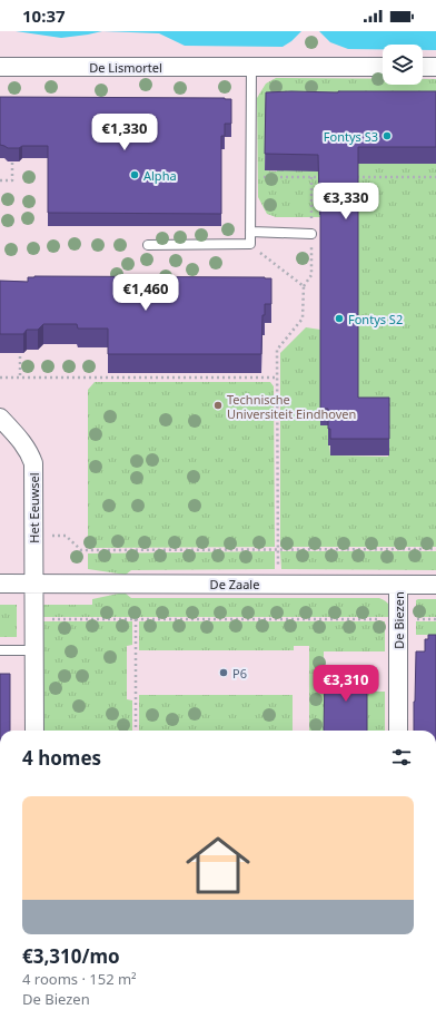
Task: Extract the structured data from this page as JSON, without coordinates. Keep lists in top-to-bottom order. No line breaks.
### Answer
{"streets":{"street":["De Lismortel","Het Eeuwsel","De Zaale","De Biezen"]},"crossings":[["Het Eeuwsel","De Zaale"],["De Zaale","De Biezen"]],"places":["Fontys S3","Alpha","Fontys S2","Technische Universiteit Eindhoven","P6"],"page":{"status":"10:37","price":["€1,330","€3,330","€1,460","€3,310"],"heading":"4 homes","list":[{"name":"€3,310/mo","note":"4 rooms · 152 m² · De Biezen"}]}}
